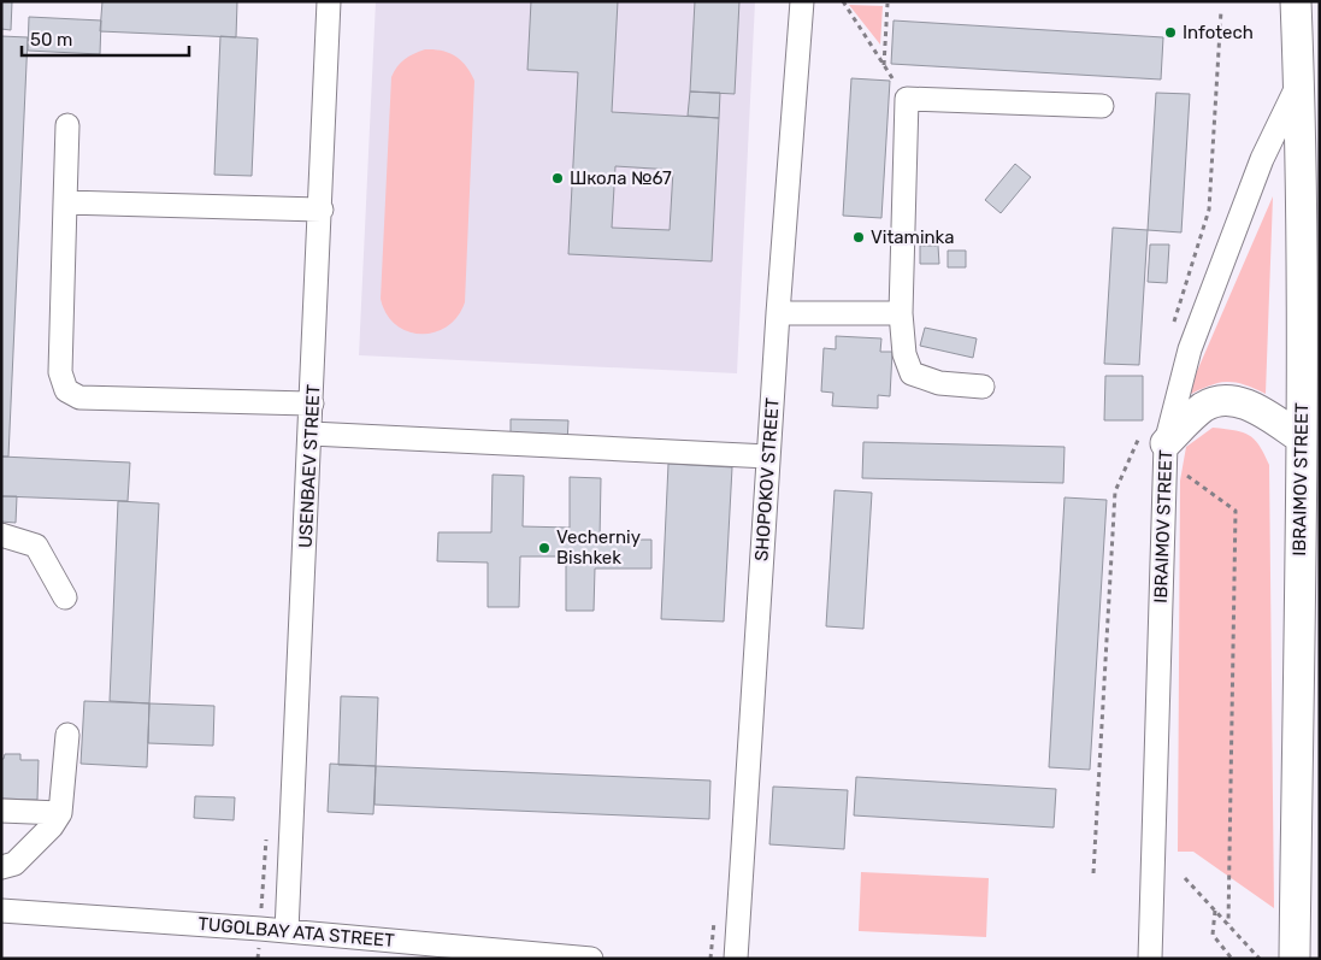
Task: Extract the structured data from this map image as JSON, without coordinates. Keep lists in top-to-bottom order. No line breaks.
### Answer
{"streets":{"main road":["IBRAIMOV STREET"],"street":["USENBAEV STREET","SHOPOKOV STREET","TUGOLBAY ATA STREET"]},"crossings":[["USENBAEV STREET","TUGOLBAY ATA STREET"]],"places":["Infotech","Школа №67","Vitaminka","Vecherniy Bishkek"],"scale_bar":"50 m"}
